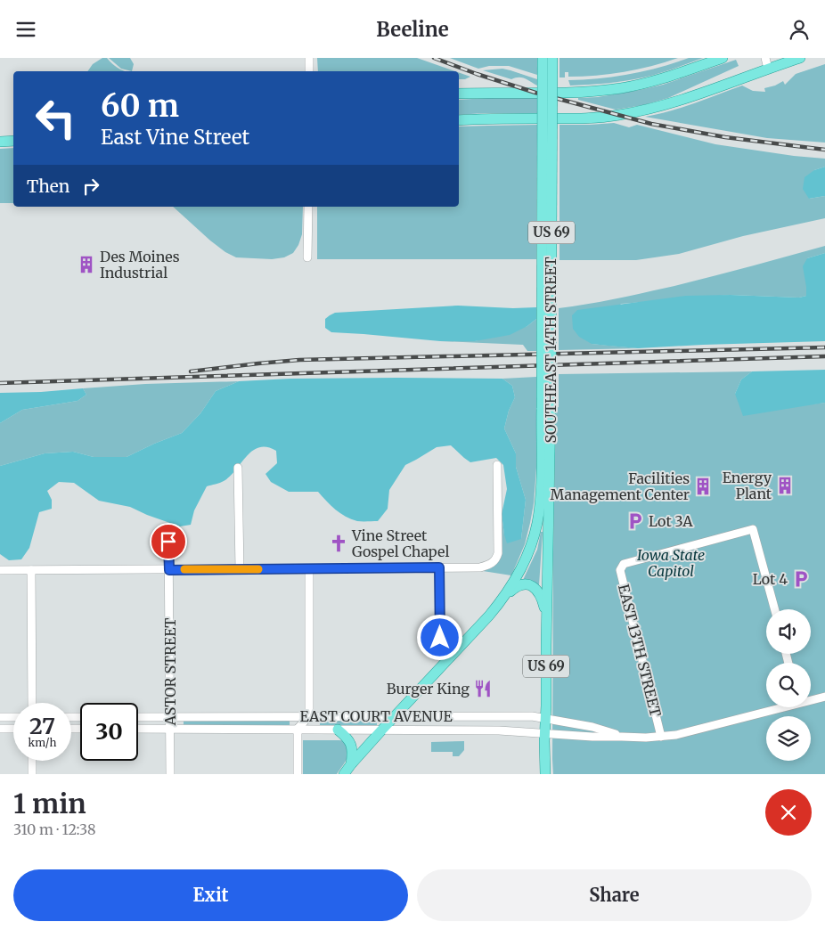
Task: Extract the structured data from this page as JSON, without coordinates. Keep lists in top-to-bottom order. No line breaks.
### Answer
{"streets":{"main road":["US 69","SOUTHEAST 14TH STREET"],"street":["EAST 13TH STREET","ASTOR STREET","EAST COURT AVENUE"]},"crossings":[["US 69","SOUTHEAST 14TH STREET"],["US 69","EAST COURT AVENUE"],["EAST 13TH STREET","EAST COURT AVENUE"],["ASTOR STREET","EAST COURT AVENUE"]],"parks":["Iowa State Capitol"],"places":{"building":["Des Moines Industrial","Energy Plant","Facilities Management Center"],"parking":["Lot 3A","Lot 4"],"church":["Vine Street Gospel Chapel"],"restaurant":["Burger King"]},"page":{"header":"Beeline","turn":["60 m","East Vine Street"],"then":"Then","speed":"27 km/h","limit":"30","heading":["1 min","310 m · 12:38"],"buttons":["Exit","Share"]}}
